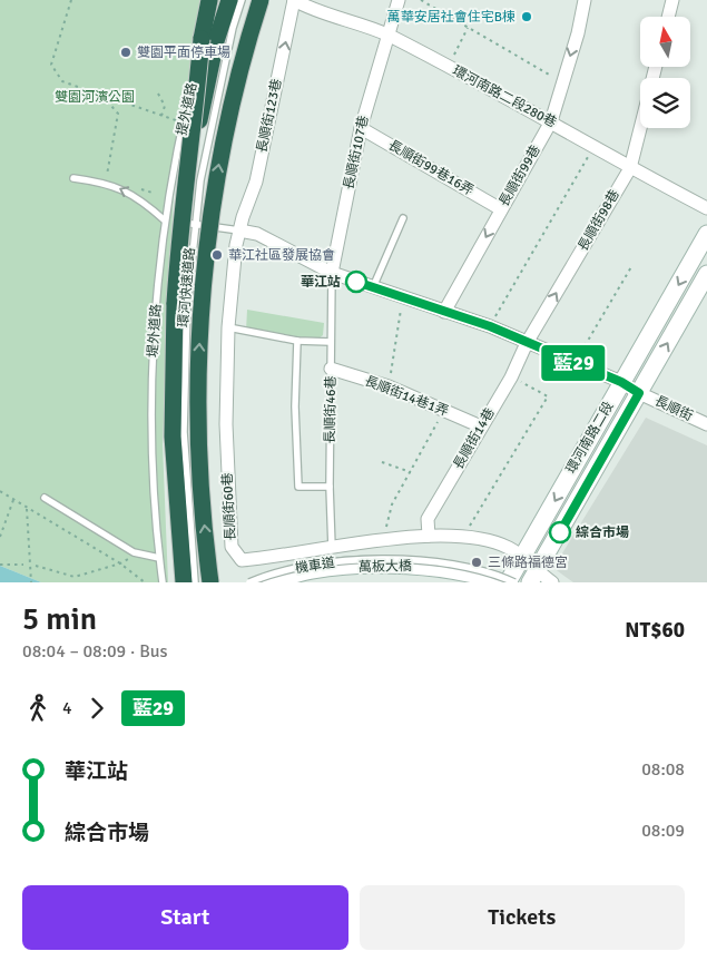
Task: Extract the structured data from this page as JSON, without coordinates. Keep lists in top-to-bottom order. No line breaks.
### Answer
{"streets":{"highway":["環河快速道路"],"street":["環河南路二段280巷","長順街123巷","長順街107巷","長順街99巷16弄","長順街99巷","長順街98巷","長順街14巷1弄","長順街","環河南路二段","長順街14巷","長順街60巷","萬板大橋"],"lane":["提外道路","堤外道路","長順街46巷","機車道"]},"crossings":[["環河南路二段280巷","長順街123巷"],["環河南路二段280巷","長順街107巷"],["環河南路二段280巷","長順街99巷"],["環河南路二段280巷","長順街98巷"],["提外道路","堤外道路"],["長順街123巷","長順街"],["長順街123巷","長順街60巷"],["長順街107巷","長順街99巷16弄"],["長順街107巷","長順街"],["長順街107巷","長順街46巷"],["長順街99巷16弄","長順街99巷"],["長順街99巷","長順街"],["長順街98巷","長順街"],["長順街98巷","長順街14巷"],["長順街14巷1弄","長順街46巷"],["長順街14巷1弄","長順街14巷"],["長順街","長順街46巷"],["長順街","環河南路二段"],["長順街","長順街14巷"],["長順街","長順街60巷"],["長順街46巷","長順街60巷"],["環河南路二段","長順街60巷"],["長順街14巷","長順街60巷"]],"one_way":["長順街123巷","長順街99巷","長順街98巷"],"parks":["雙園河濱公園"],"places":["萬華安居社會住宅B棟","雙園平面停車場","華江社區發展協會","華江站","綜合市場","三條路福德宮"],"lines":["bus line 藍29"],"north":"top","page":{"on_map":"藍29","heading":["5 min","08:04 – 08:09 · Bus","NT$60"],"legs":["4","藍29"],"list":[{"name":"華江站","value":"08:08"},{"name":"綜合市場","value":"08:09"}],"buttons":["Start","Tickets"]}}
